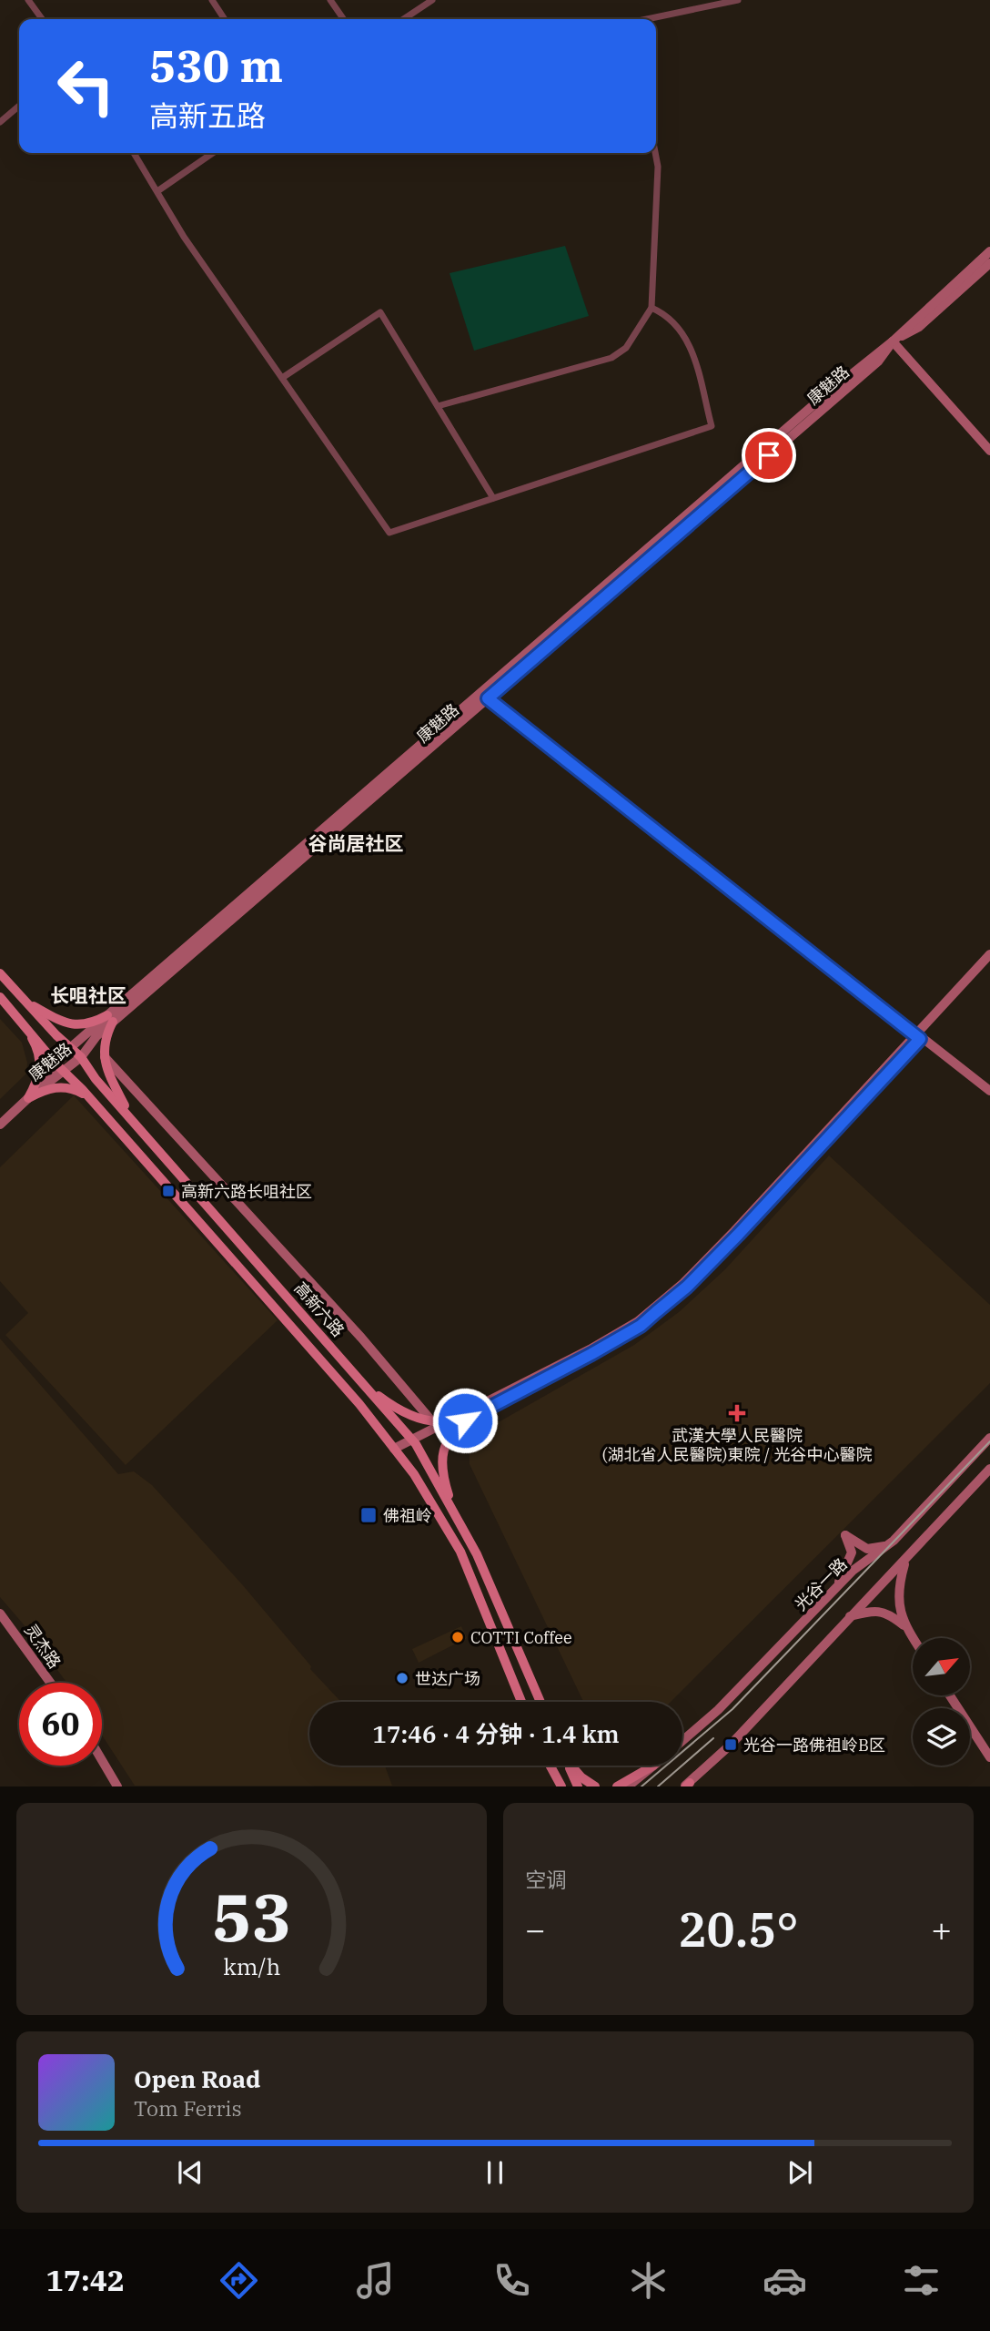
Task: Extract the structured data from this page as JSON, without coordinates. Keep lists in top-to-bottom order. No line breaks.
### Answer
{"streets":{"main road":["康魅路","高新六路","光谷一路","灵杰路"]},"crossings":[["康魅路","高新六路"]],"districts":["谷尚居社区","长咀社区"],"places":{"transit":["高新六路长咀社区","佛祖岭","光谷一路佛祖岭B区"],"health":["武漢大學人民醫院 (湖北省人民醫院)東院 / 光谷中心醫院"],"other":["COTTI Coffee","世达广场"]},"north":"top right","page":{"turn":["530 m","高新五路"],"limit":"60","trip":"17:46 · 4 分钟 · 1.4 km","tile":"空调","heat":["−","20.5°","+"],"song":["Open Road","Tom Ferris"],"tabs":"17:42","gauge":["53","km/h"]}}
